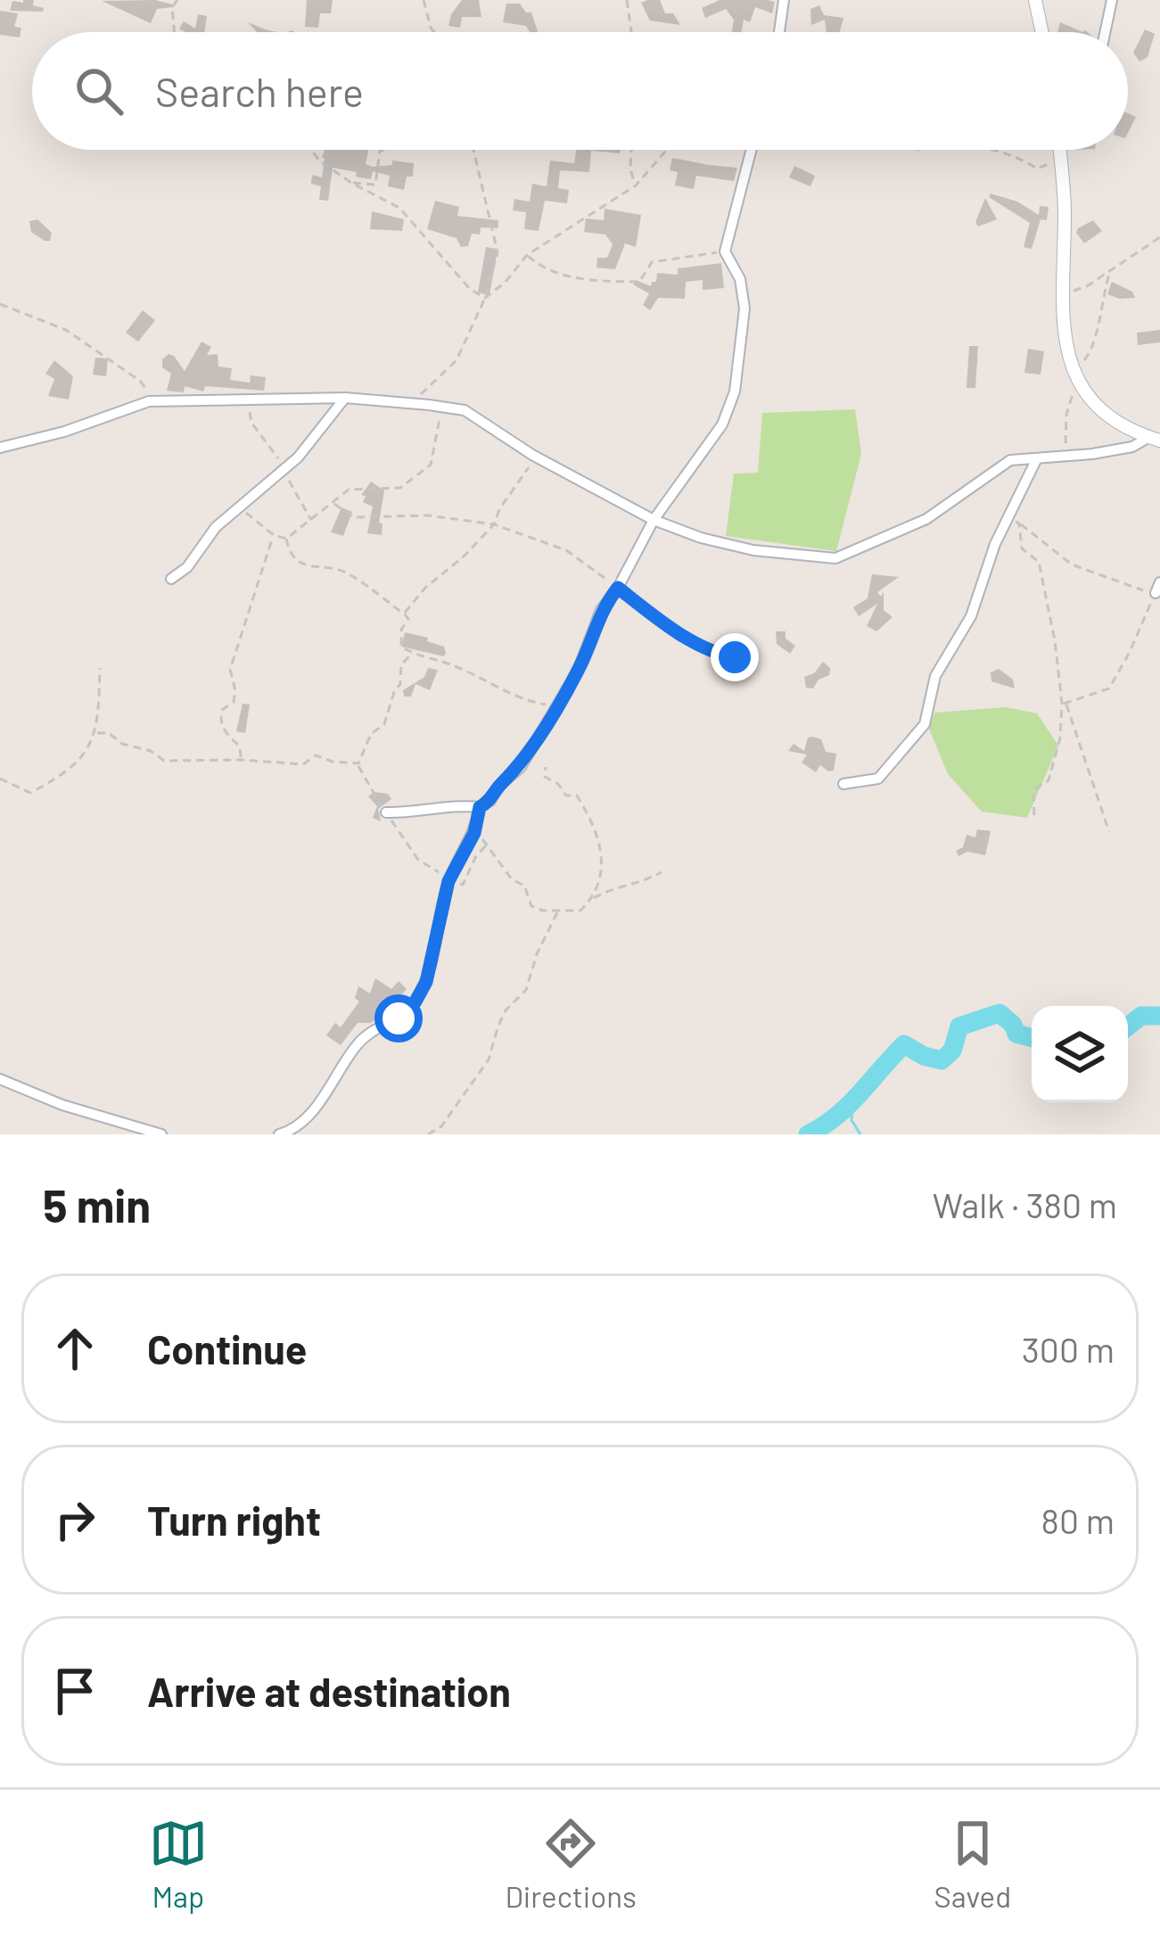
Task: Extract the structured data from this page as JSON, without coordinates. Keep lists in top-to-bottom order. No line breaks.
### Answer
{"page":{"search":"Search here","heading":["5 min","Walk · 380 m"],"list":[["Continue","300 m"],["Turn right","80 m"],"Arrive at destination"],"nav":["Map","Directions","Saved"]}}
